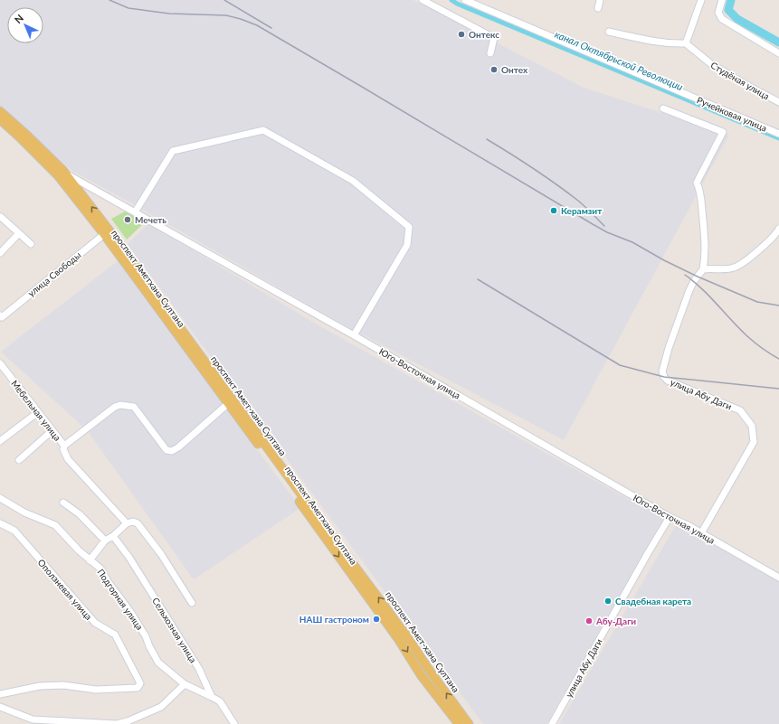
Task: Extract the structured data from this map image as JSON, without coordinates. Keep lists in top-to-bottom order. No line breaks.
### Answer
{"streets":{"main road":["проспект Аметхана Султана","проспект Амет-хана Султана"],"street":["Студёная улица","Ручейковая улица","улица Свободы","Юго-Восточная улица","улица Абу Даги","Мебельная улица","Оползневая улица","Подгорная улица","Сельхозная улица"]},"crossings":[["улица Свободы","проспект Аметхана Султана"],["улица Свободы","проспект Амет-хана Султана"],["проспект Аметхана Султана","Юго-Восточная улица"],["проспект Аметхана Султана","проспект Амет-хана Султана"],["Юго-Восточная улица","улица Абу Даги"],["Юго-Восточная улица","проспект Амет-хана Султана"],["Подгорная улица","Сельхозная улица"]],"one_way":["проспект Аметхана Султана","проспект Амет-хана Султана"],"water":["канал Октябрьской Революции"],"places":["Онтекс","Онтех","Керамзит","Мечеть","Свадебная карета","НАШ гастроном","Абу-Даги"],"north":"top left"}
